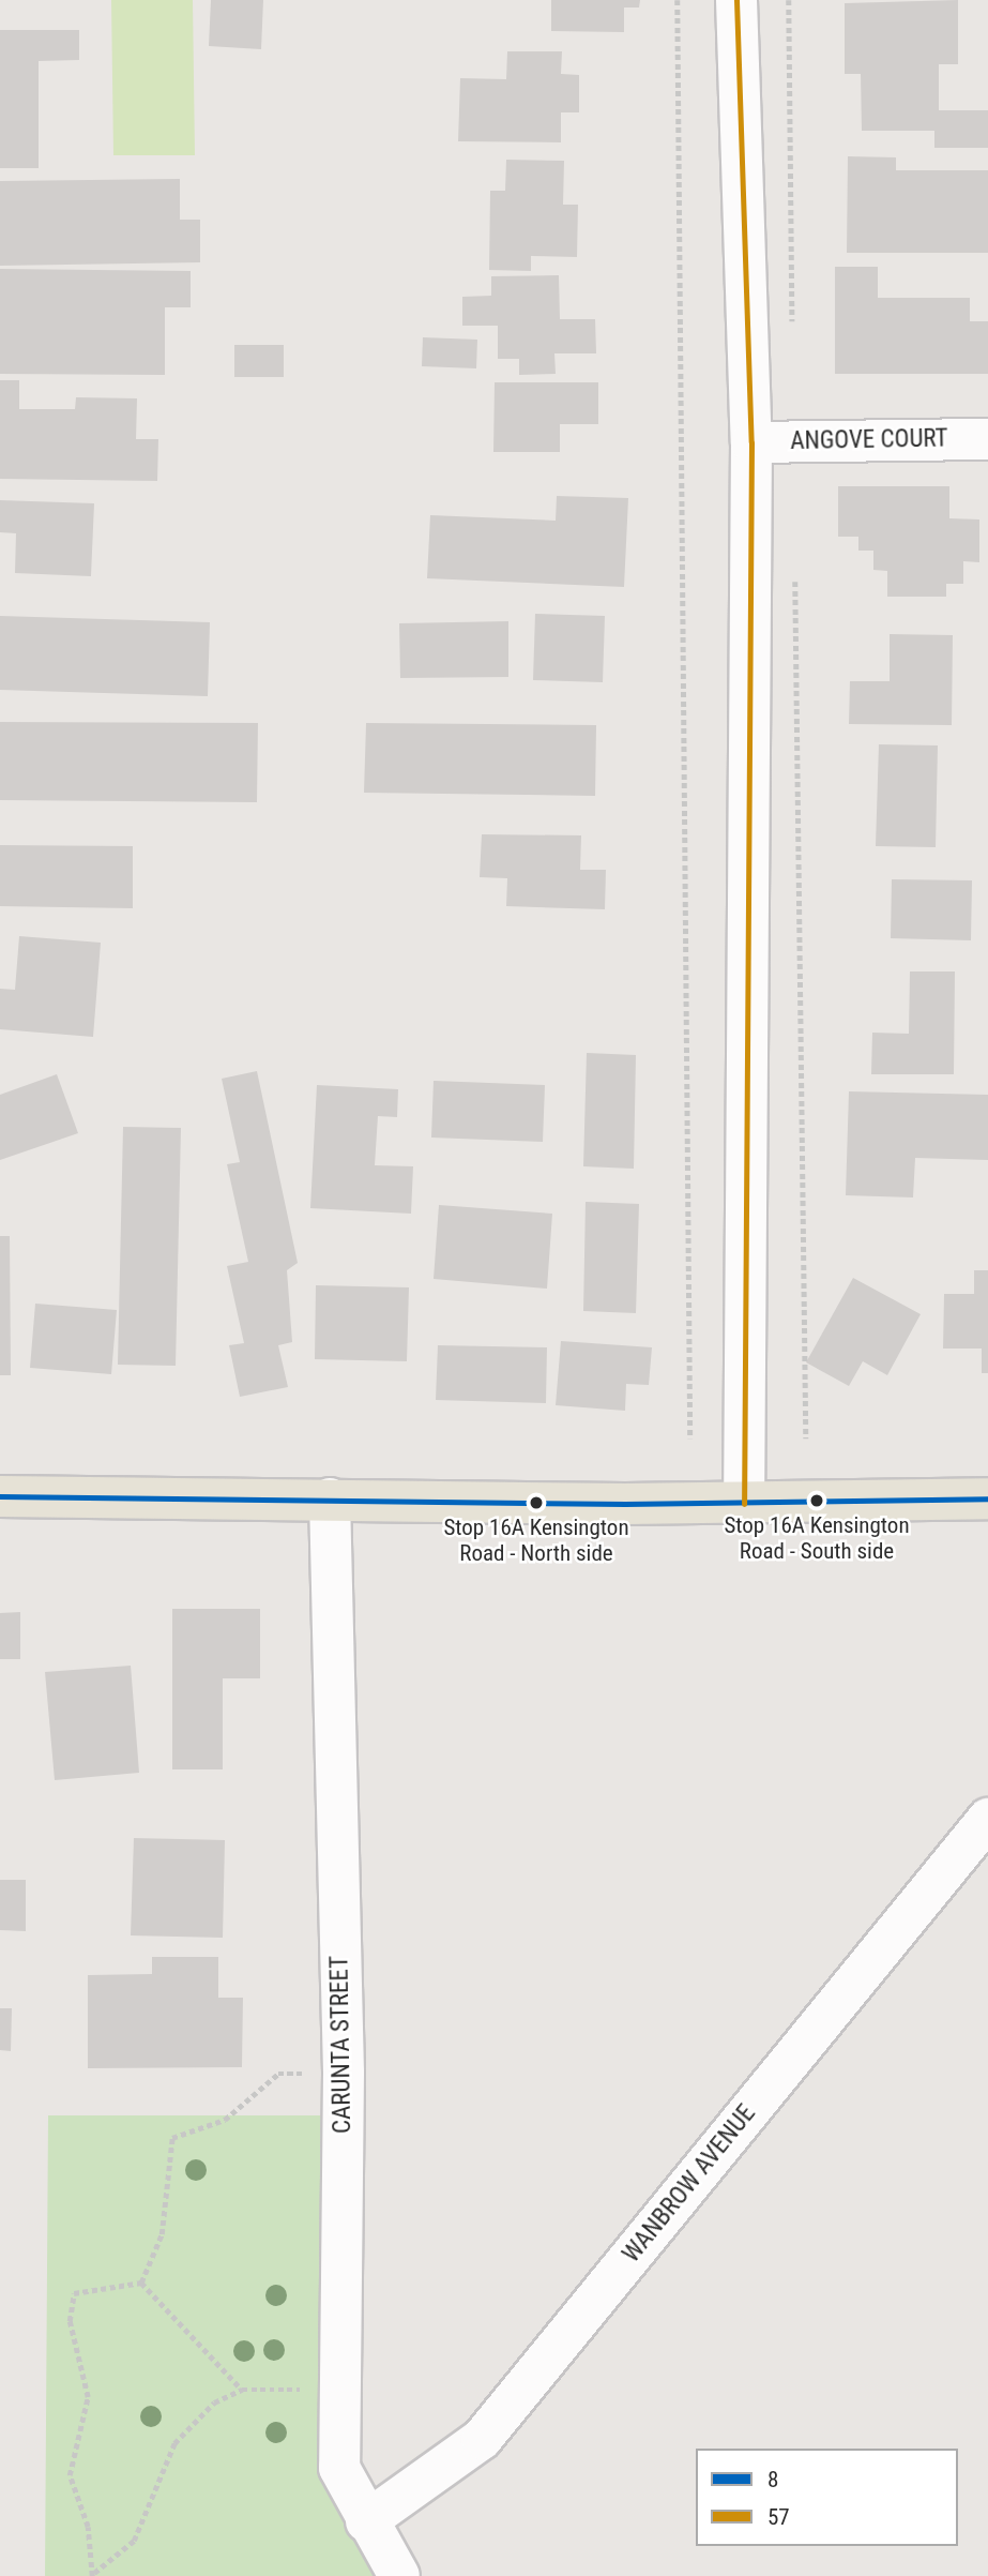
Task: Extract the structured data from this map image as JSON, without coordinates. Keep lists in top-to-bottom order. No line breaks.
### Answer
{"streets":{"street":["ANGOVE COURT","CARUNTA STREET","WANBROW AVENUE"]},"crossings":[["CARUNTA STREET","WANBROW AVENUE"]],"places":["Stop 16A Kensington Road - South side","Stop 16A Kensington Road - North side"],"lines":["transit line 57","transit line 8"],"legend":["8","57"]}
